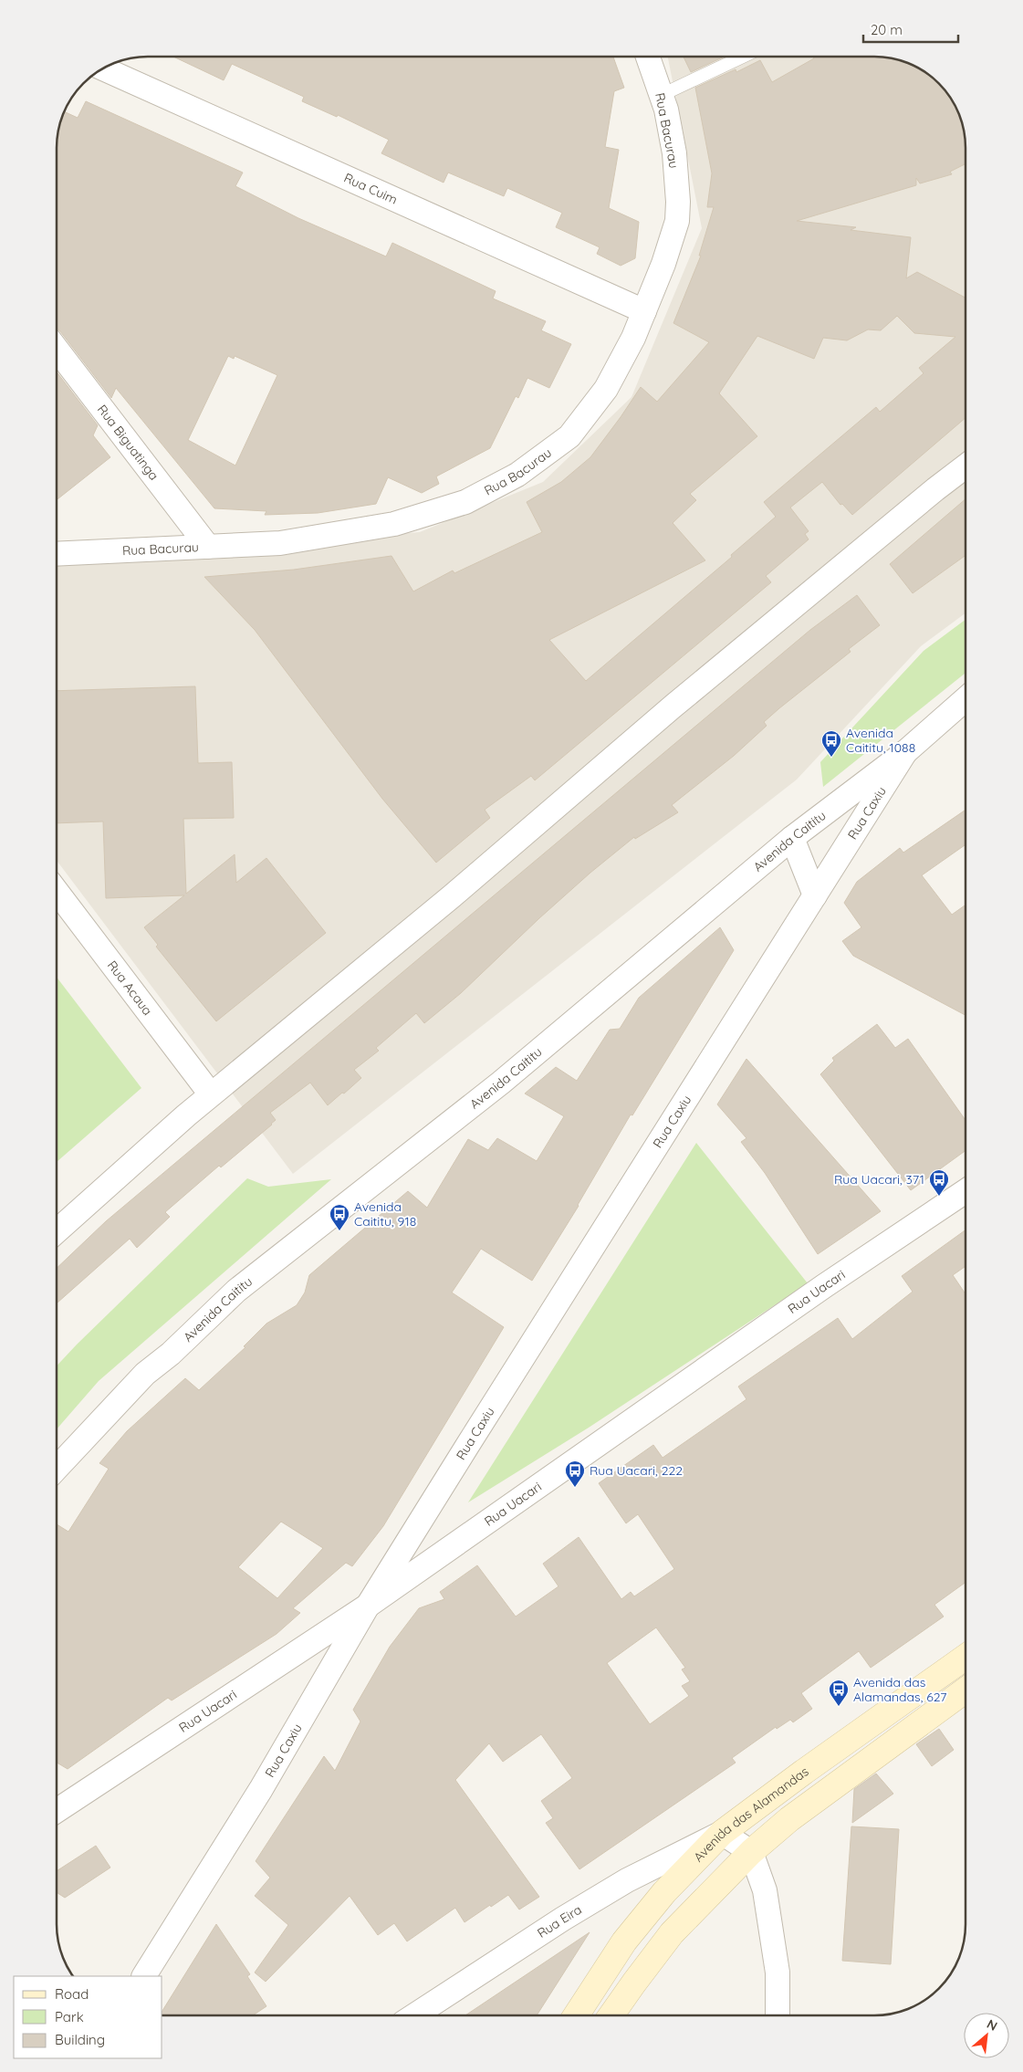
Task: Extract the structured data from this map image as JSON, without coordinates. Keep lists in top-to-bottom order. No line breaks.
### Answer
{"streets":{"street":["Rua Bacurau","Rua Cuim","Rua Biguatinga","Rua Caxiu","Avenida Caititu","Rua Acaua","Rua Uacari","Avenida das Alamandas","Rua Eira"]},"crossings":[["Rua Bacurau","Rua Cuim"],["Rua Bacurau","Rua Biguatinga"],["Rua Caxiu","Avenida Caititu"],["Rua Caxiu","Rua Uacari"],["Avenida das Alamandas","Rua Eira"]],"places":{"bus stop":["Avenida Caititu, 1088","Rua Uacari, 371","Avenida Caititu, 918","Rua Uacari, 222","Avenida das Alamandas, 627"]},"legend":["Road","Park","Building"],"scale_bar":"20 m","north":"top right"}
